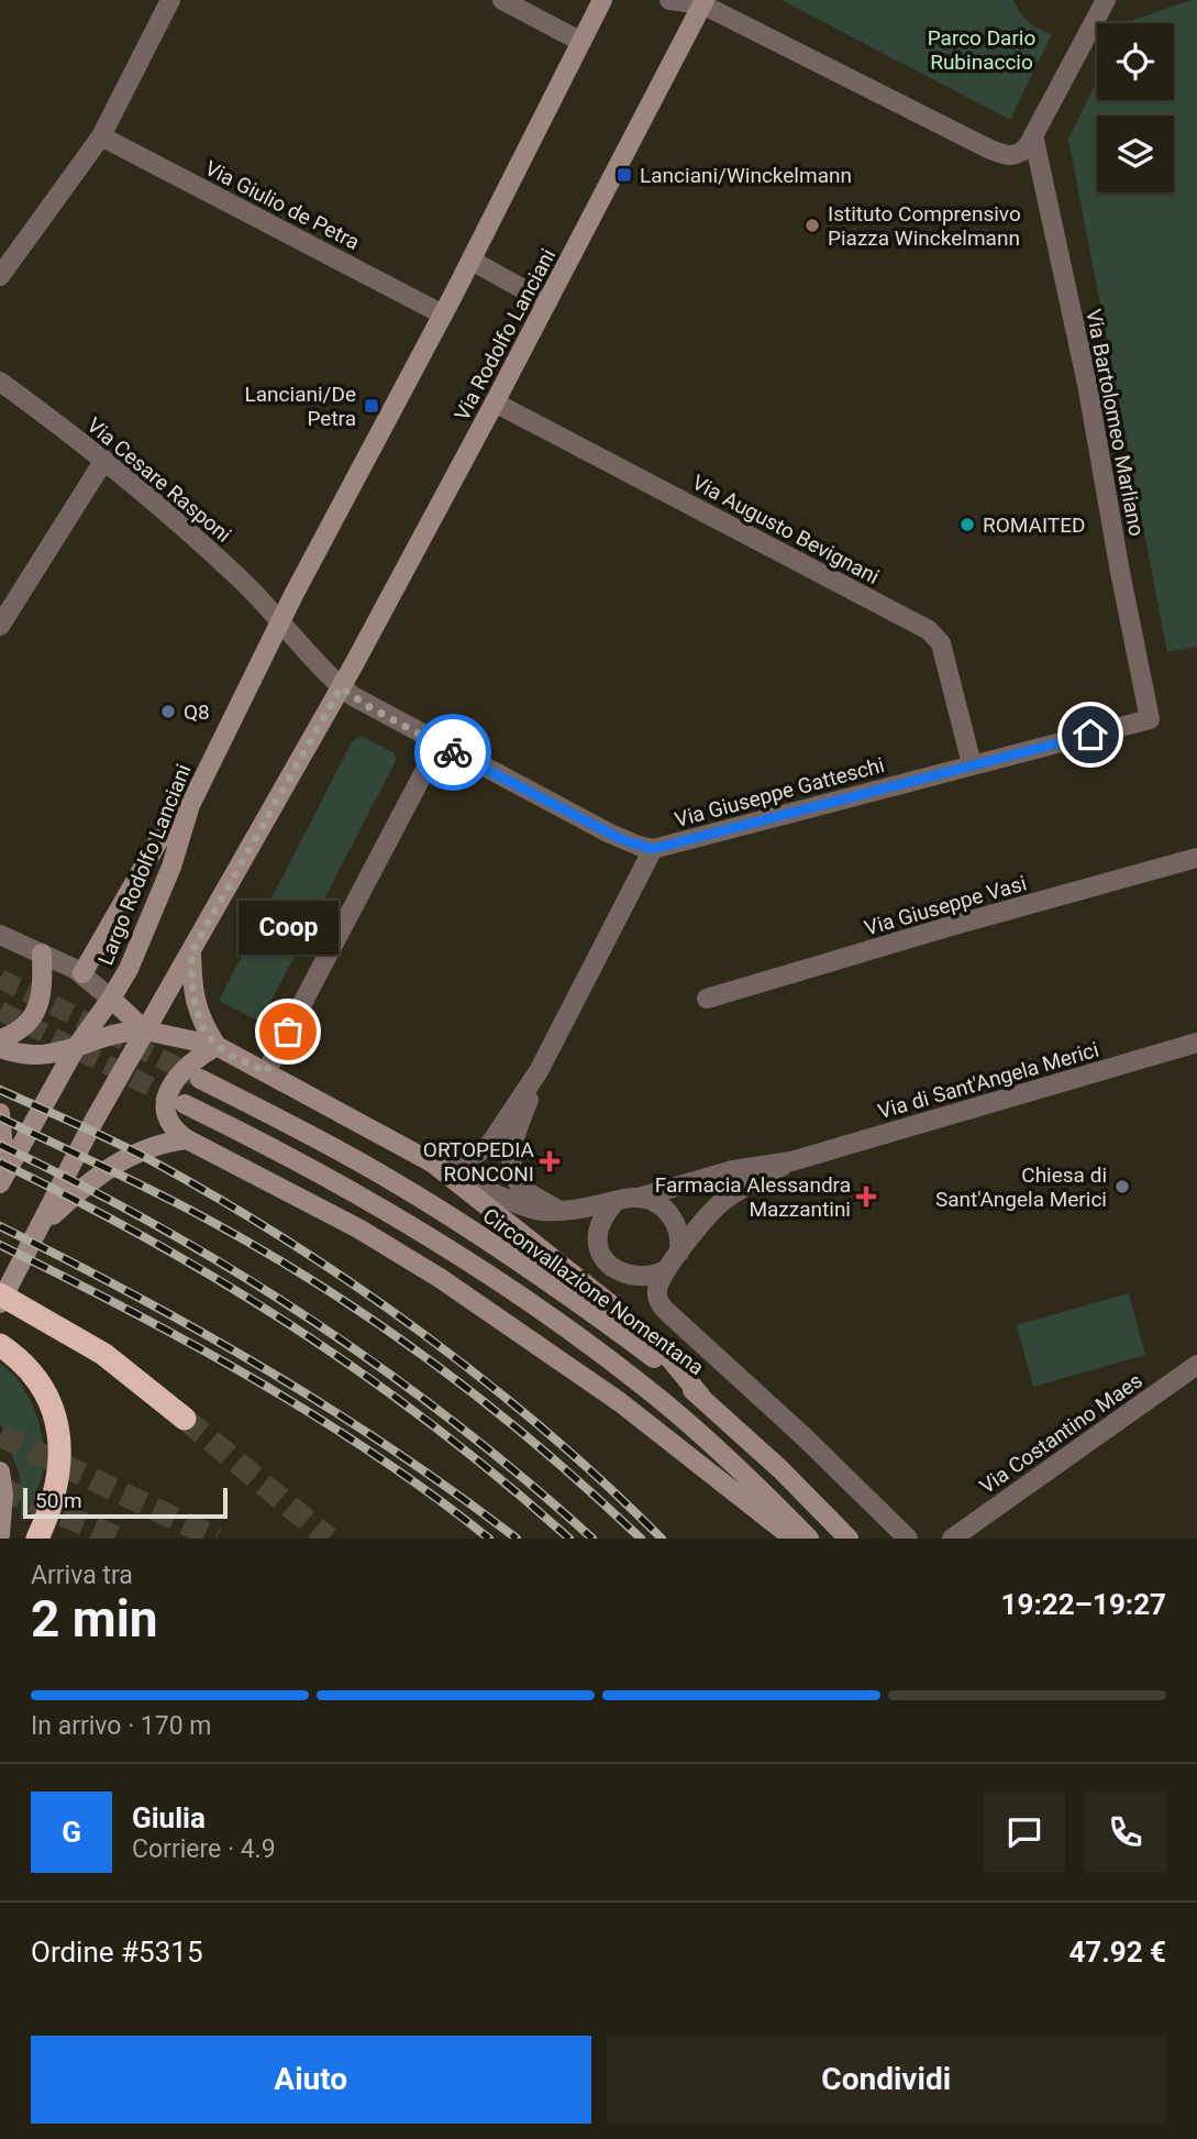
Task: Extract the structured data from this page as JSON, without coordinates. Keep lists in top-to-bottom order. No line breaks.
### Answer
{"streets":{"street":["Via Giulio de Petra","Via Rodolfo Lanciani","Via Bartolomeo Marliano","Via Cesare Rasponi","Via Augusto Bevignani","Via Giuseppe Gatteschi","Largo Rodolfo Lanciani","Via Giuseppe Vasi","Via di Sant'Angela Merici","Circonvallazione Nomentana","Via Costantino Maes"]},"crossings":[["Via Rodolfo Lanciani","Via Augusto Bevignani"],["Via Bartolomeo Marliano","Via Giuseppe Gatteschi"],["Via Cesare Rasponi","Largo Rodolfo Lanciani"],["Via Augusto Bevignani","Via Giuseppe Gatteschi"],["Via di Sant'Angela Merici","Circonvallazione Nomentana"]],"parks":["Parco Dario Rubinaccio"],"places":{"transit":["Lanciani/Winckelmann","Lanciani/De Petra"],"other":["Istituto Comprensivo Piazza Winckelmann","ROMAITED","Q8","Coop","Chiesa di Sant'Angela Merici"],"health":["ORTOPEDIA RONCONI","Farmacia Alessandra Mazzantini"]},"scale_bar":"50 m","page":{"bubble":"Coop","scale":"50 m","heading":["2 min","Arriva tra","19:22–19:27"],"panel":["Giulia","Corriere · 4.9","Ordine #5315","47.92 €"],"bar":"In arrivo · 170 m","round":"G","buttons":["Aiuto","Condividi"]}}
